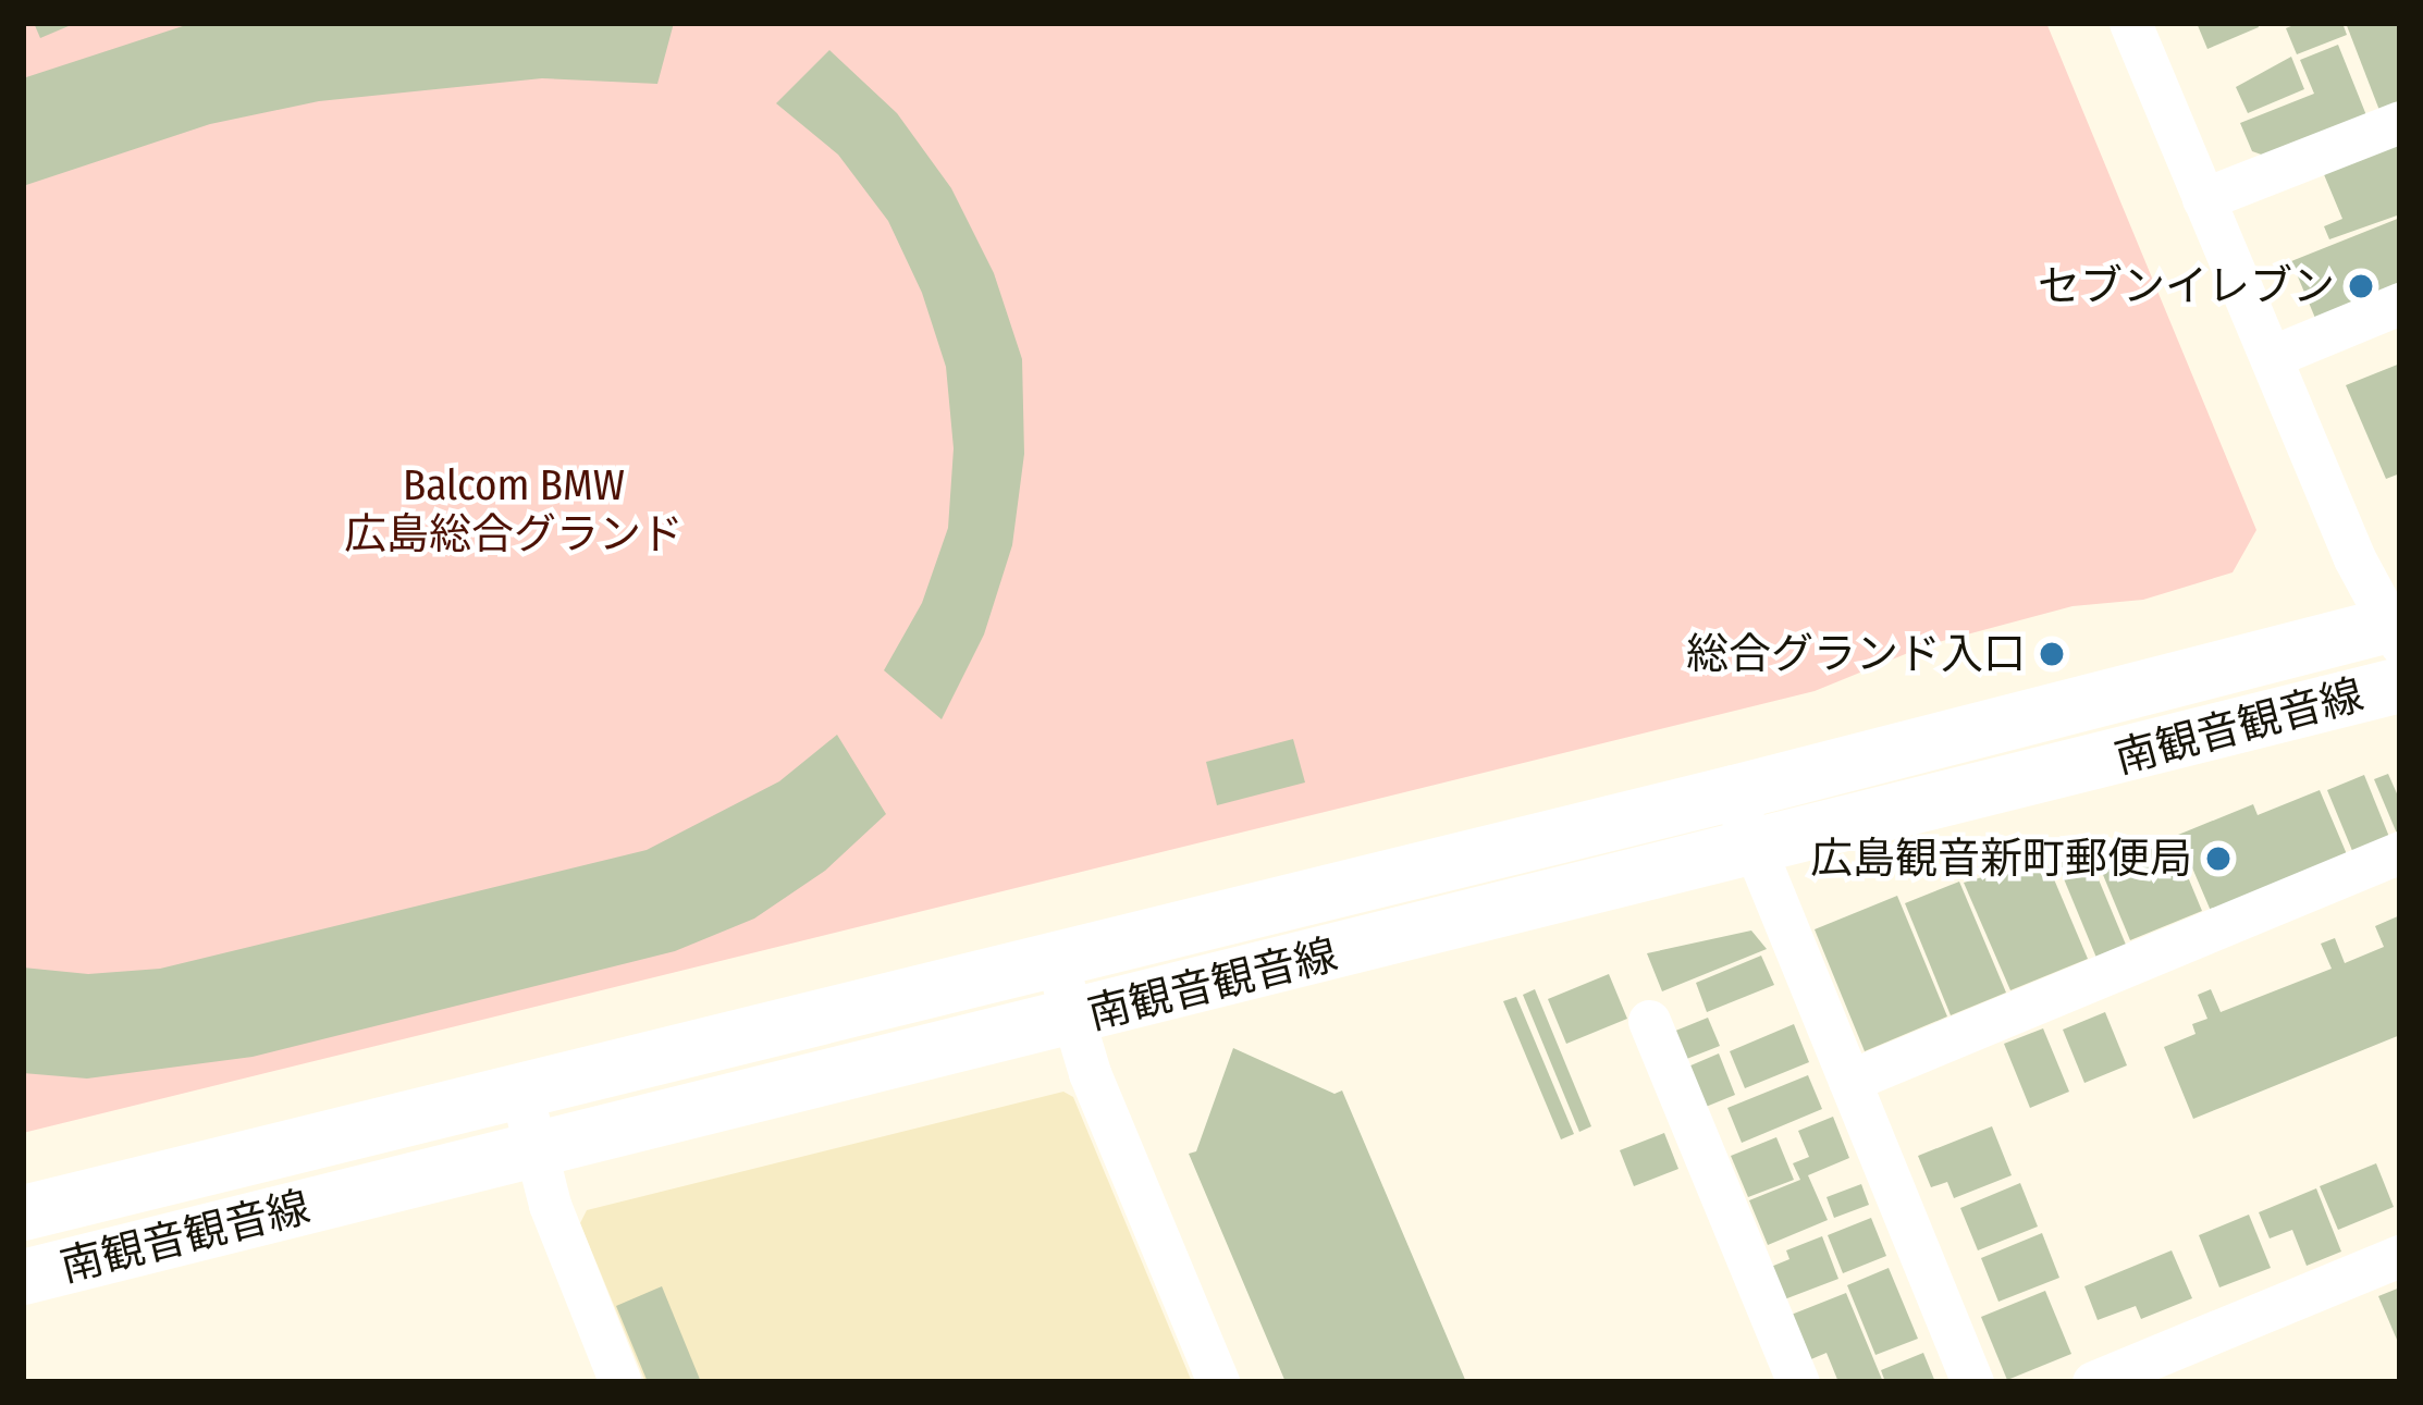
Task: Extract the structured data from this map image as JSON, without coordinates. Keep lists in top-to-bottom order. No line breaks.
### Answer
{"streets":{"main road":["南観音観音線"]},"parks":["Balcom BMW 広島総合グランド"],"places":["セブンイレブン","総合グランド入口","広島観音新町郵便局"]}
